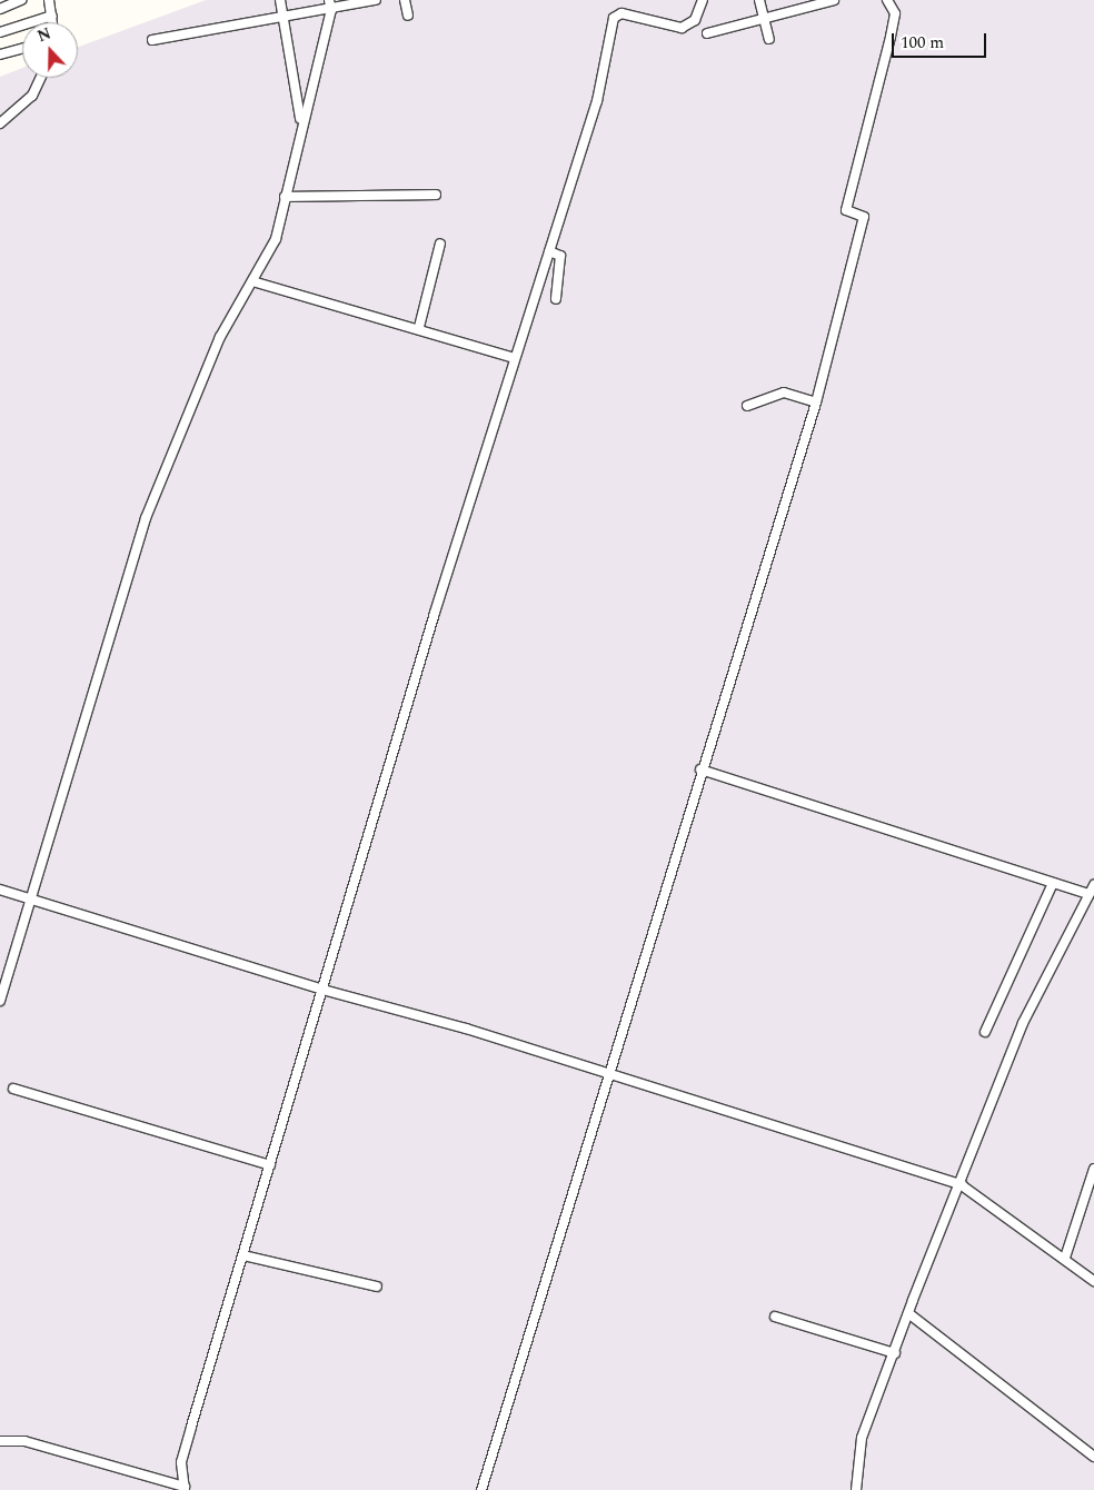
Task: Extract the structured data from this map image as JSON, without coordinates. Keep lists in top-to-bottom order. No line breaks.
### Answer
{"scale_bar":"100 m","north":"top"}
